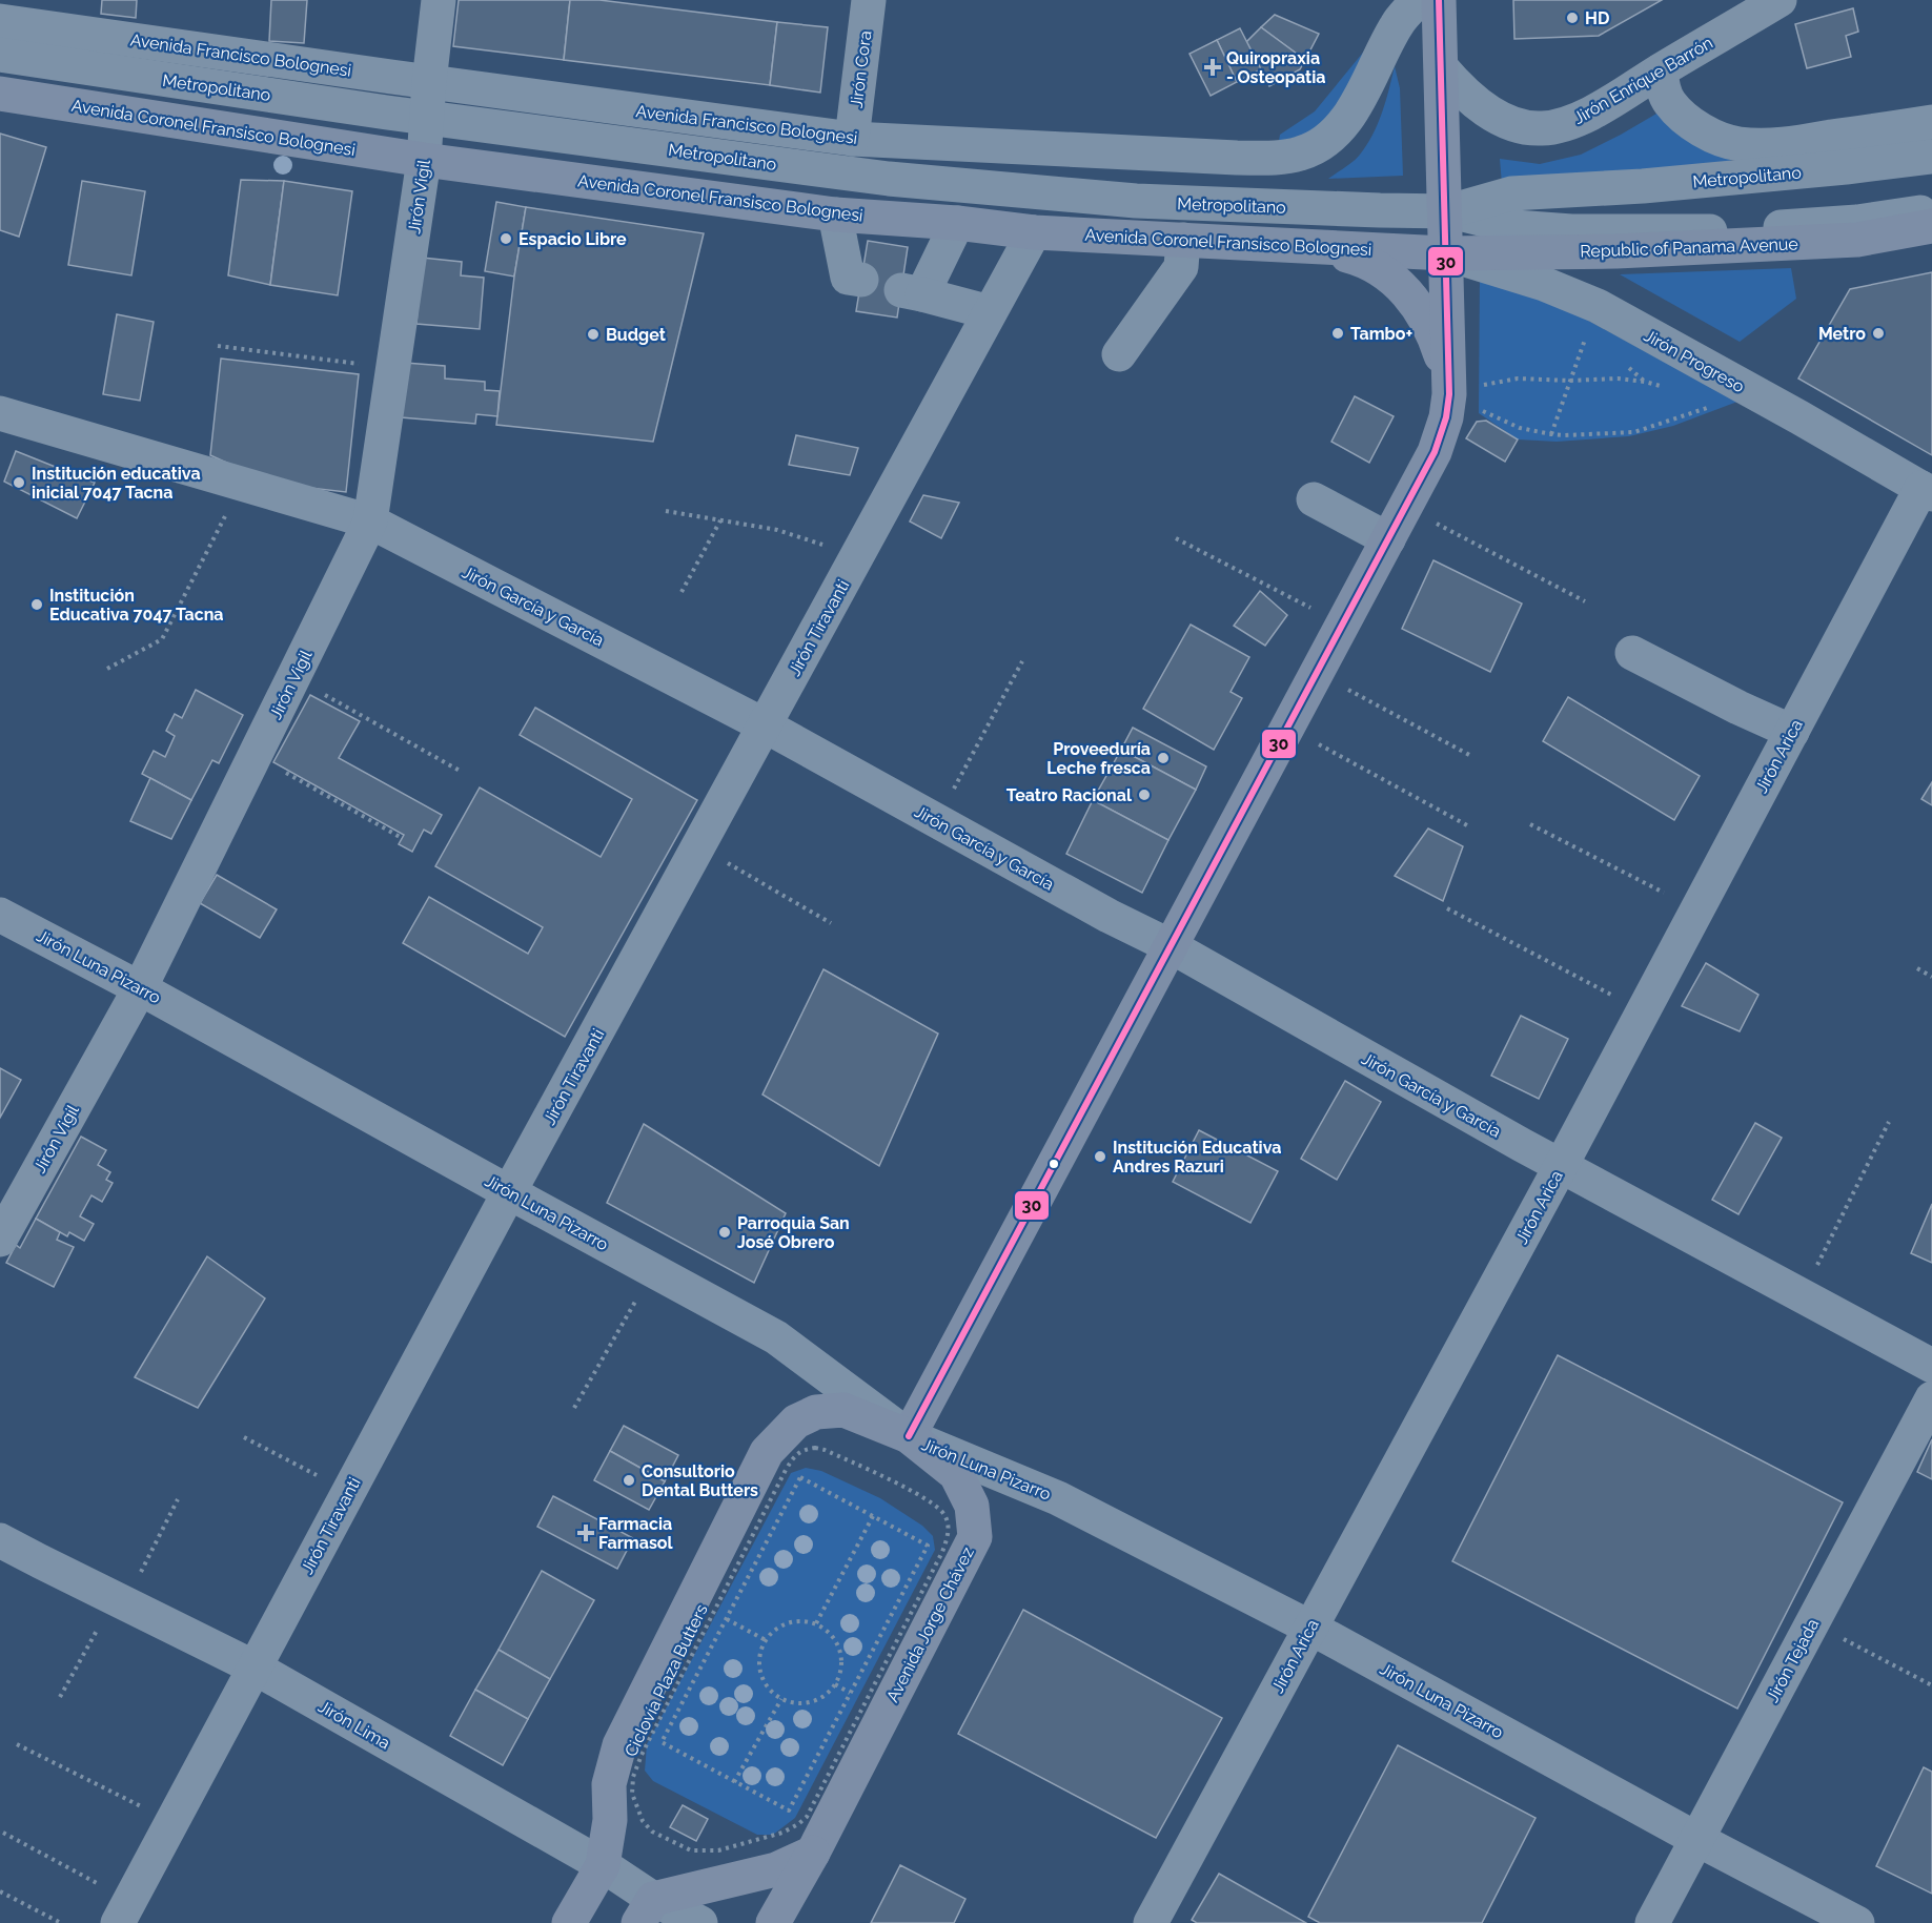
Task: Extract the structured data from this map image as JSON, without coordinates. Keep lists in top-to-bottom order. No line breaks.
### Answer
{"streets":{"main road":["Avenida Coronel Fransisco Bolognesi","Republic of Panama Avenue","Avenida Jorge Chávez"],"street":["Avenida Francisco Bolognesi","Jirón Cora","Jirón Enrique Barrón","Metropolitano","Jirón Vigil","Jirón Progreso","Jirón García y García","Jirón Tiravanti","Jirón Arica","Jirón Luna Pizarro","Jirón Tejada","Jirón Lima"],"path":["Ciclovía Plaza Butters"]},"crossings":[["Avenida Francisco Bolognesi","Jirón Cora"],["Avenida Francisco Bolognesi","Jirón Vigil"],["Metropolitano","Jirón Vigil"],["Avenida Coronel Fransisco Bolognesi","Jirón Vigil"],["Avenida Coronel Fransisco Bolognesi","Republic of Panama Avenue"],["Avenida Coronel Fransisco Bolognesi","Jirón Progreso"],["Avenida Coronel Fransisco Bolognesi","Jirón Tiravanti"],["Jirón Vigil","Jirón García y García"],["Jirón Vigil","Jirón Luna Pizarro"],["Republic of Panama Avenue","Jirón Progreso"],["Jirón Progreso","Jirón Arica"],["Jirón García y García","Jirón Tiravanti"],["Jirón García y García","Jirón Arica"],["Jirón Tiravanti","Jirón Luna Pizarro"],["Jirón Tiravanti","Jirón Lima"],["Jirón Arica","Jirón Luna Pizarro"],["Jirón Luna Pizarro","Avenida Jorge Chávez"],["Jirón Luna Pizarro","Jirón Tejada"],["Avenida Jorge Chávez","Jirón Lima"]],"places":{"other":["HD","Espacio Libre","Tambo+","Metro","Budget","Institución educativa inicial 7047 Tacna","Institución Educativa 7047 Tacna","Proveeduría Leche fresca","Teatro Racional","Institución Educativa Andres Razuri","Parroquia San José Obrero","Consultorio Dental Butters"],"health":["Quiropraxia - Osteopatia","Farmacia Farmasol"]},"lines":["transit line 30"]}
